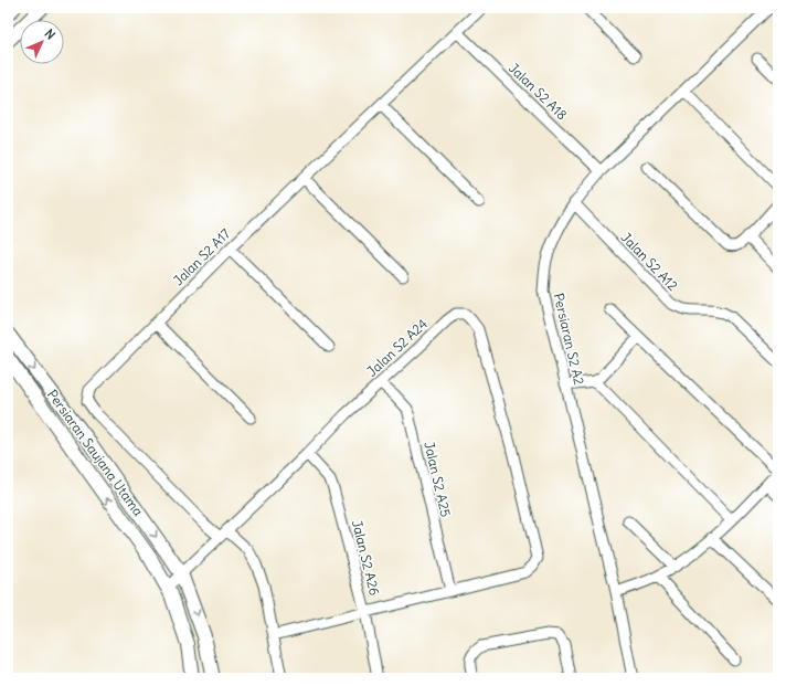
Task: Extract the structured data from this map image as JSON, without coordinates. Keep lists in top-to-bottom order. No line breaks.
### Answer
{"streets":{"main road":["Persiaran Saujana Utama"],"street":["Jalan S2 A18","Jalan S2 A17","Jalan S2 A12","Persiaran S2 A2","Jalan S2 A24","Jalan S2 A25","Jalan S2 A26"]},"crossings":[["Jalan S2 A18","Jalan S2 A17"],["Jalan S2 A18","Persiaran S2 A2"],["Jalan S2 A17","Jalan S2 A24"],["Jalan S2 A12","Persiaran S2 A2"],["Jalan S2 A24","Persiaran Saujana Utama"],["Jalan S2 A24","Jalan S2 A25"],["Jalan S2 A24","Jalan S2 A26"]],"north":"top right"}
